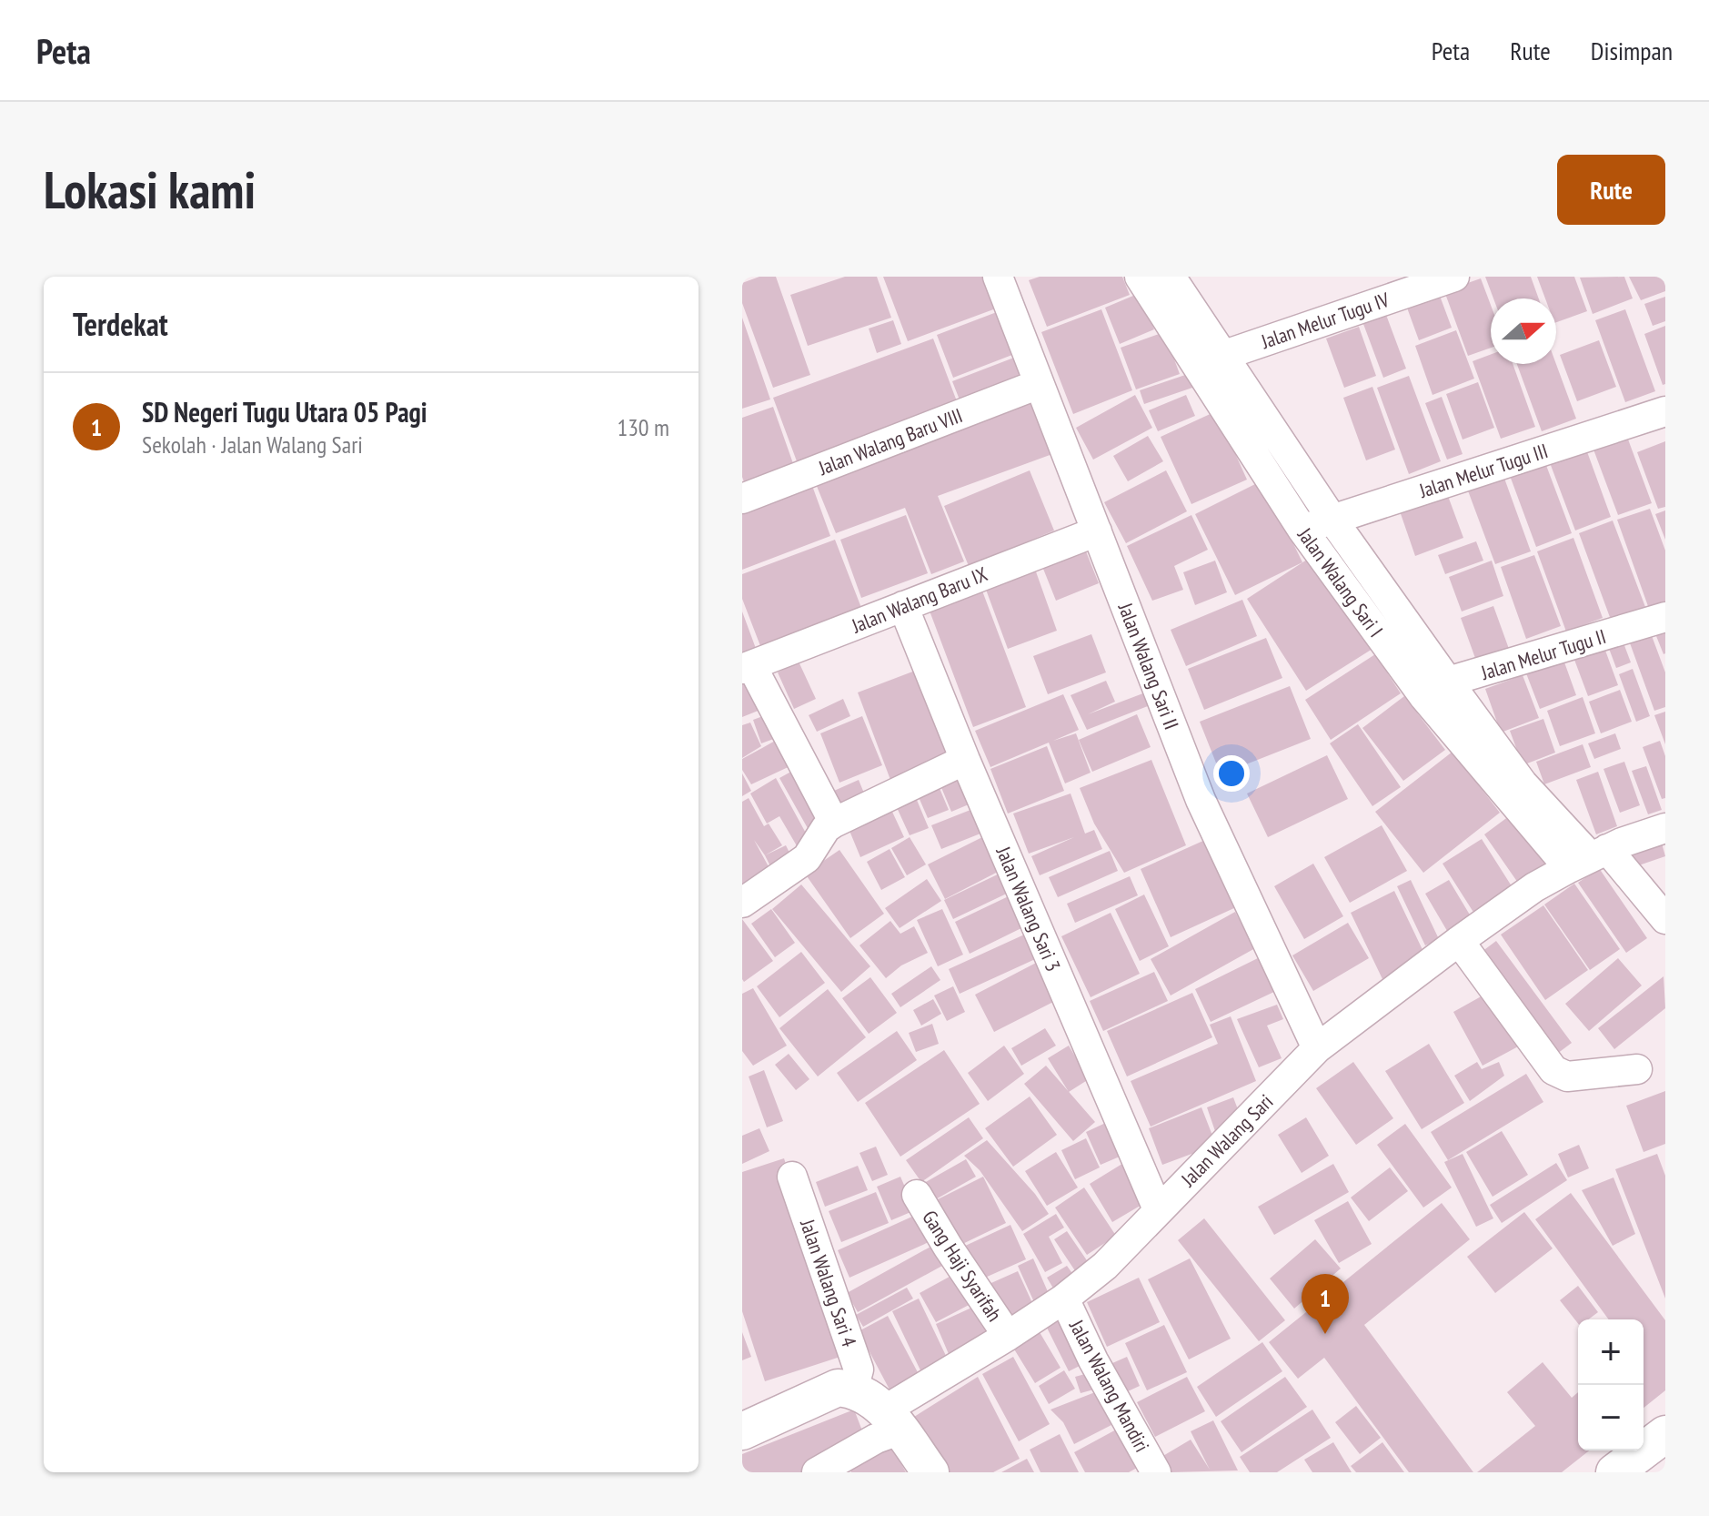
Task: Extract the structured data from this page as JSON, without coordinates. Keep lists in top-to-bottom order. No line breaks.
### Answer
{"streets":{"street":["Jalan Melur Tugu IV","Jalan Walang Baru VIII","Jalan Melur Tugu III","Jalan Walang Sari I","Jalan Walang Baru IX","Jalan Melur Tugu II","Jalan Walang Sari II","Jalan Walang Sari 3","Jalan Walang Sari","Gang Haji Syarifah","Jalan Walang Sari 4","Jalan Walang Mandiri"]},"crossings":[["Jalan Melur Tugu IV","Jalan Walang Sari I"],["Jalan Walang Baru VIII","Jalan Walang Sari II"],["Jalan Melur Tugu III","Jalan Walang Sari I"],["Jalan Walang Sari I","Jalan Melur Tugu II"],["Jalan Walang Sari I","Jalan Walang Sari"],["Jalan Walang Baru IX","Jalan Walang Sari II"],["Jalan Walang Baru IX","Jalan Walang Sari 3"],["Jalan Walang Sari II","Jalan Walang Sari"],["Jalan Walang Sari 3","Jalan Walang Sari"],["Jalan Walang Sari","Gang Haji Syarifah"],["Jalan Walang Sari","Jalan Walang Mandiri"]],"north":"right","page":{"header":"Peta","nav":["Peta","Rute","Disimpan"],"buttons":"Rute","title":"Lokasi kami","heading":"Terdekat","list":[{"mark":"1","name":"SD Negeri Tugu Utara 05 Pagi","note":"Sekolah · Jalan Walang Sari","value":"130 m"}],"pins":"1","map_buttons":["+","−"]}}
